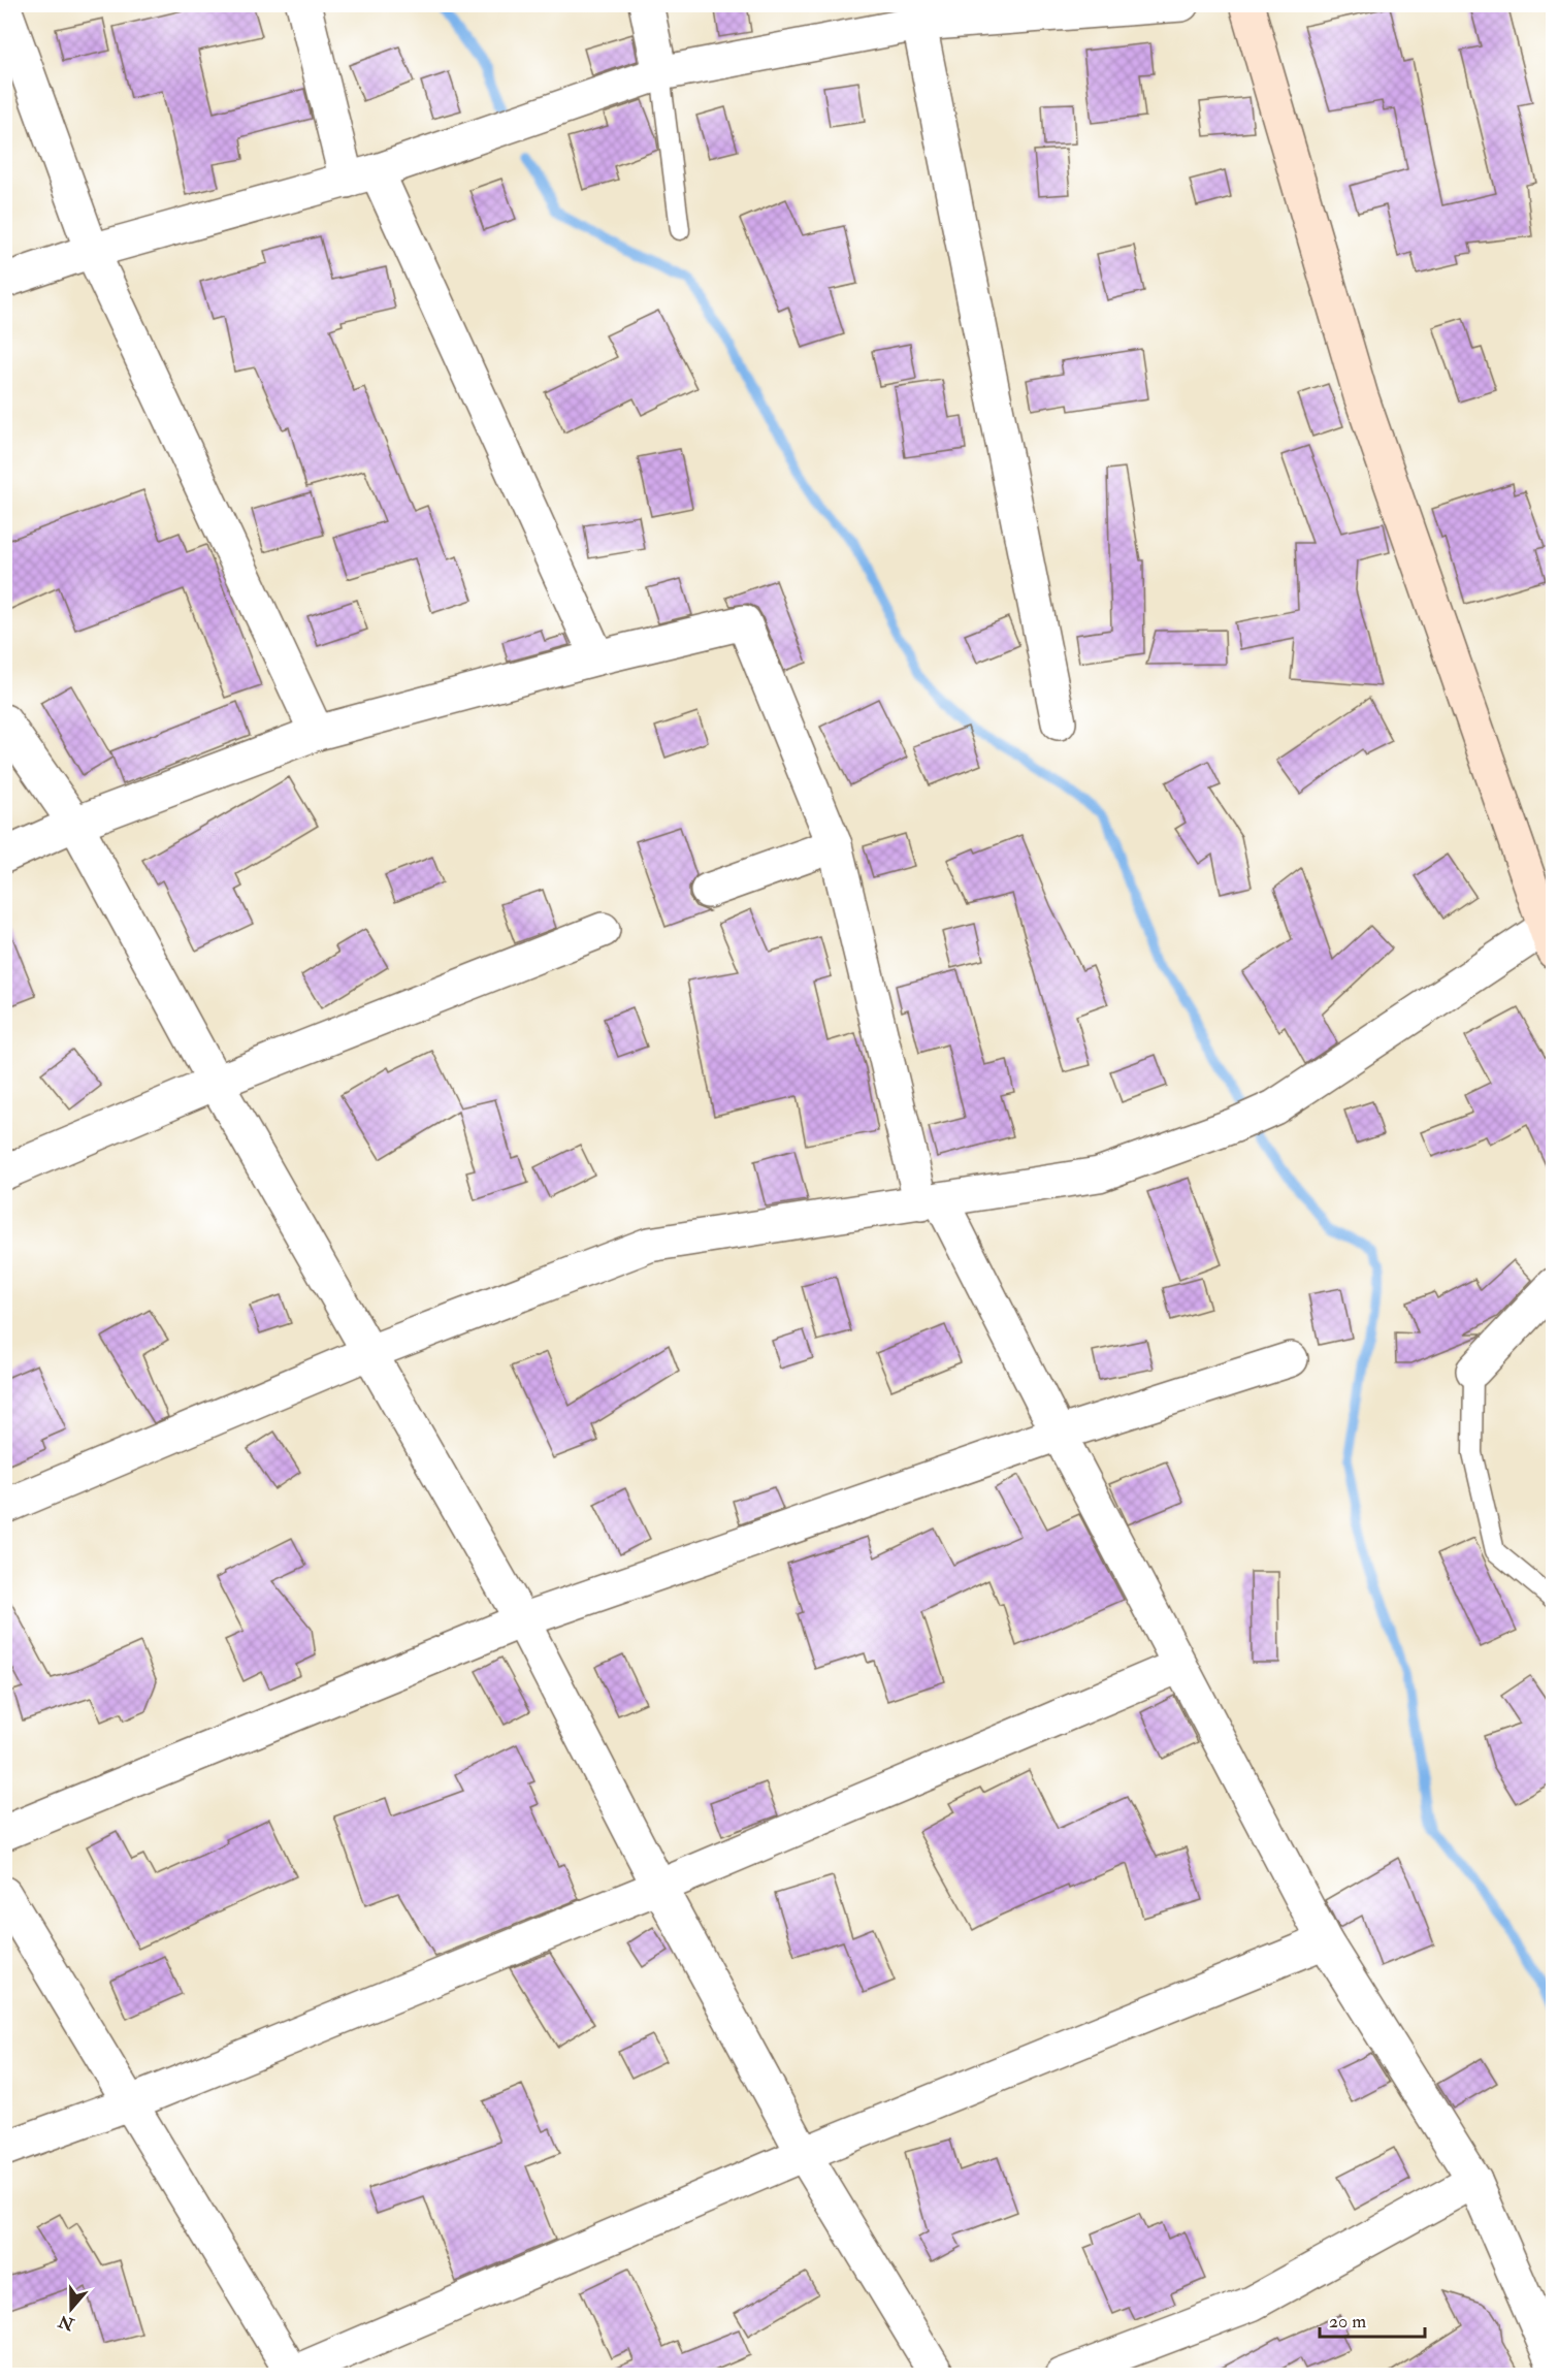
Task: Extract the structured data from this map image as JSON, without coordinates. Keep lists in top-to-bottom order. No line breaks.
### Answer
{"scale_bar":"20 m","north":"bottom"}
